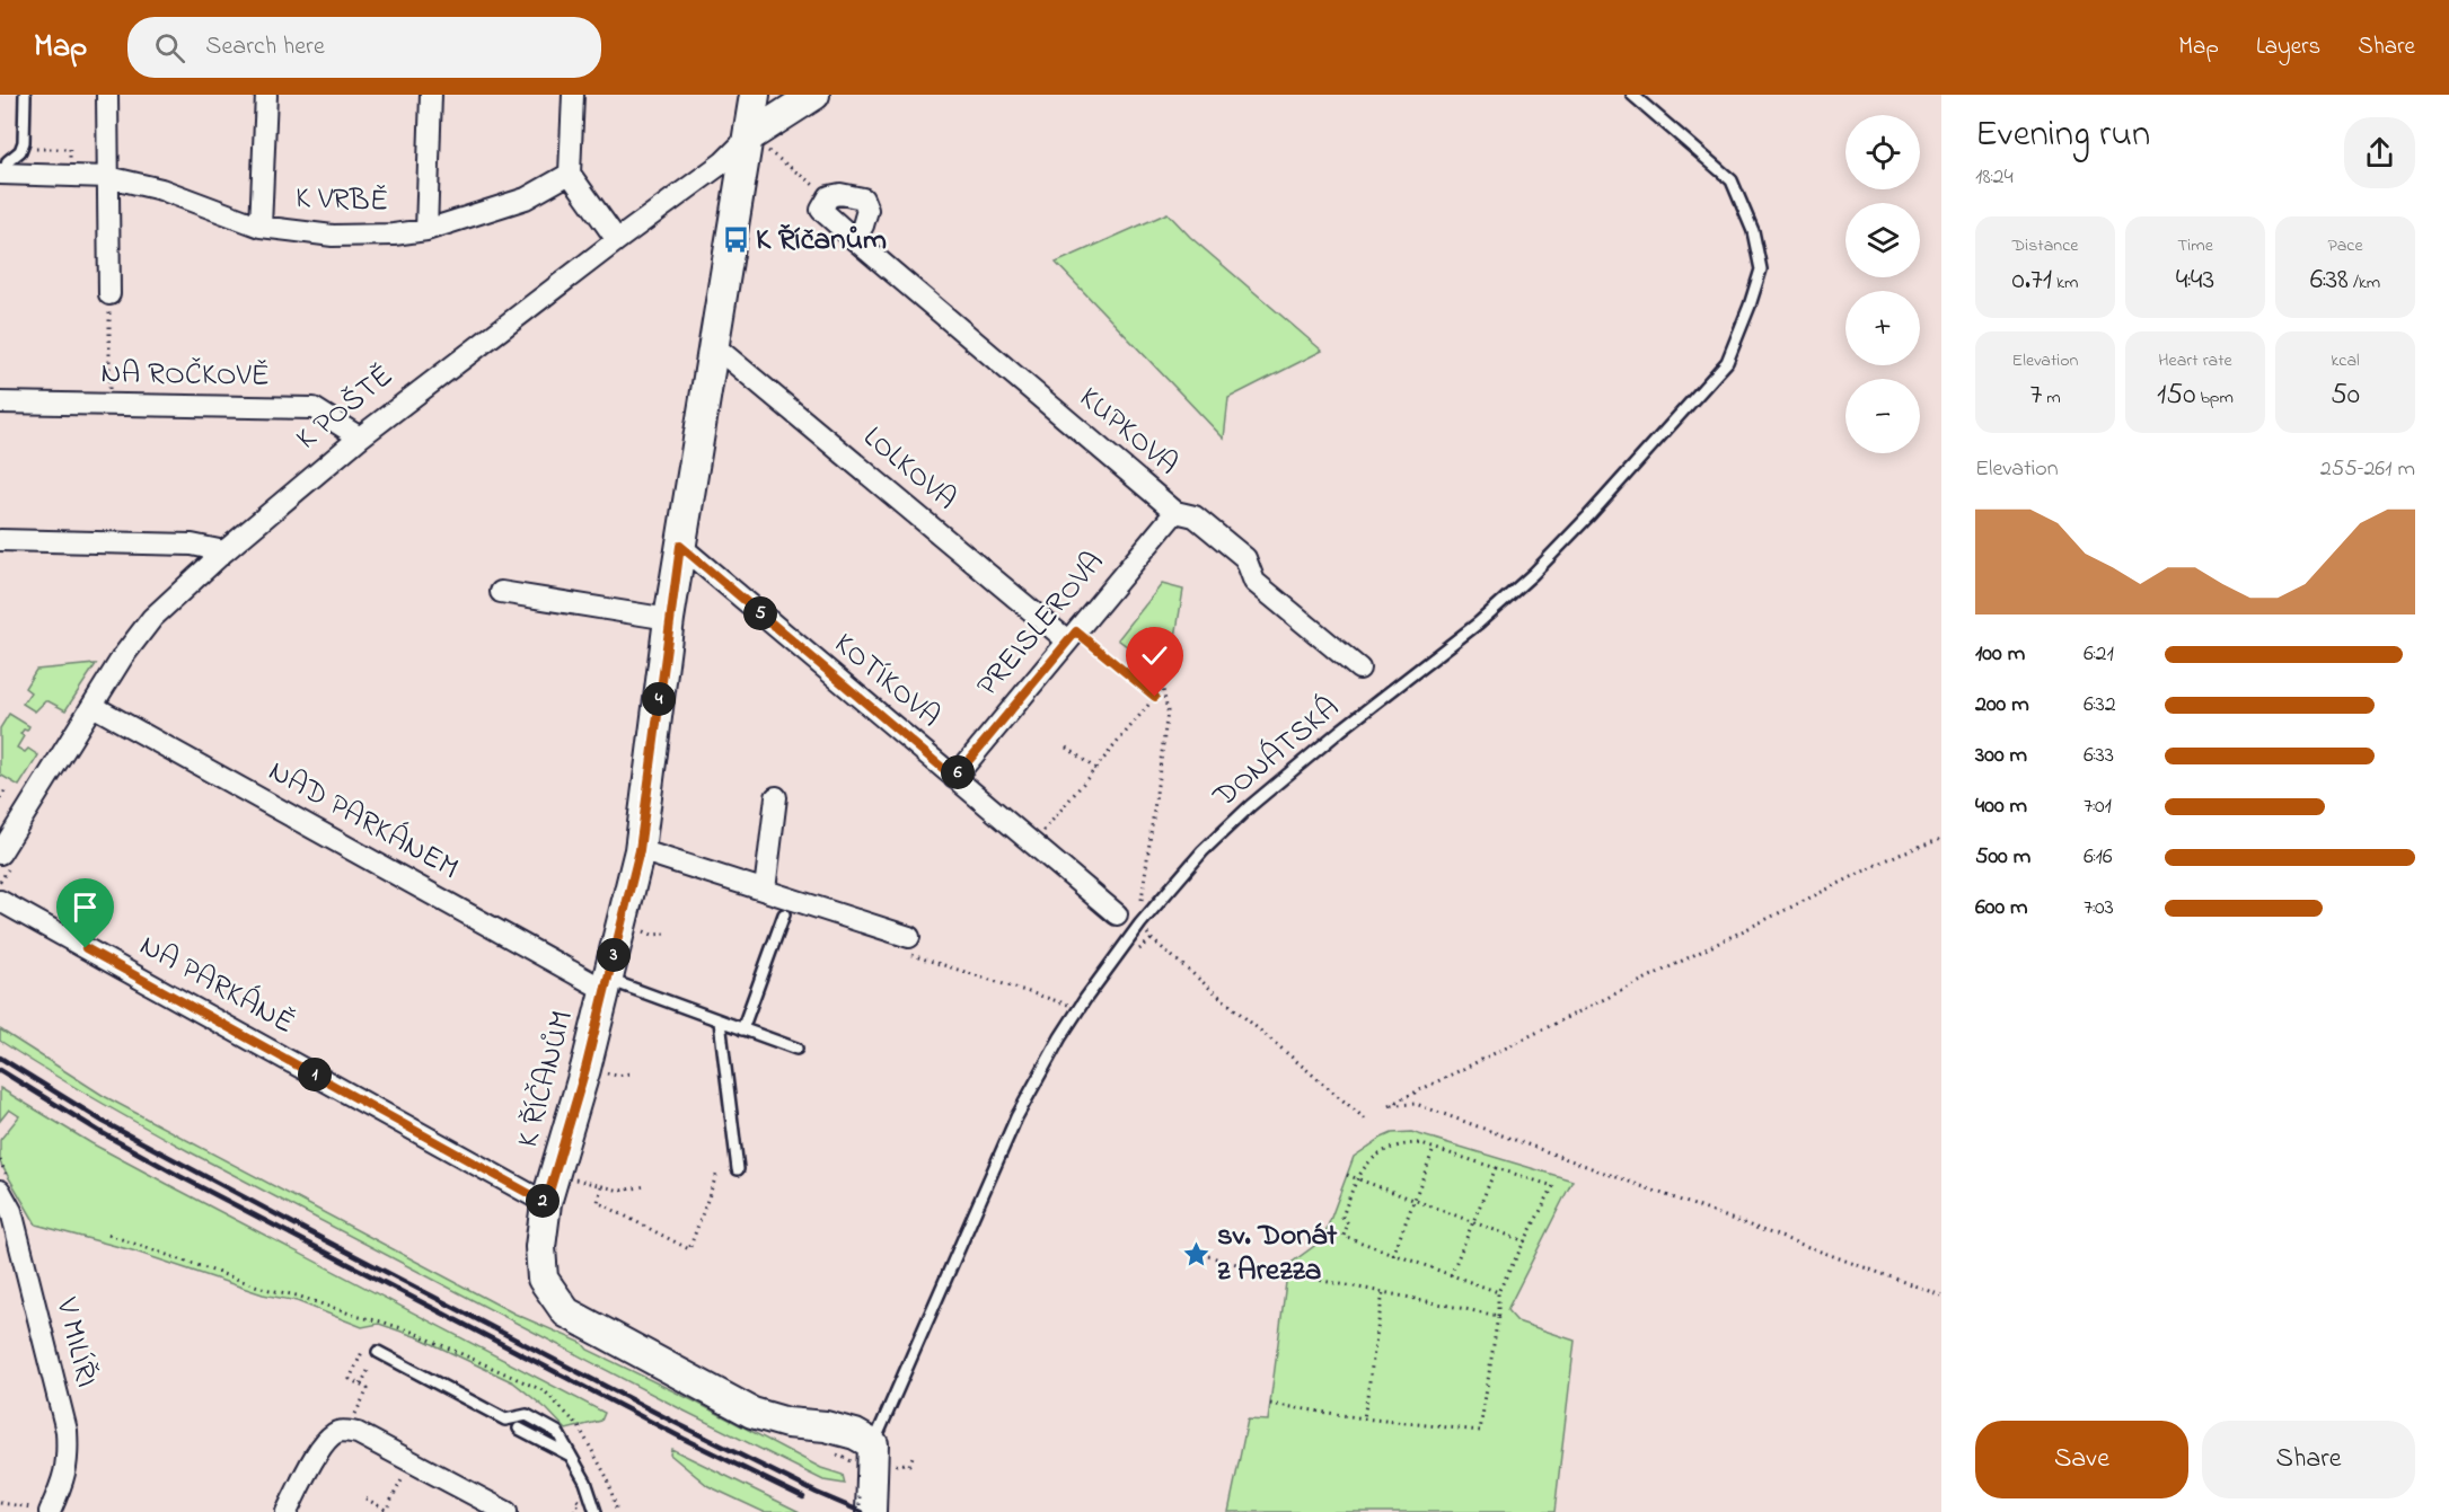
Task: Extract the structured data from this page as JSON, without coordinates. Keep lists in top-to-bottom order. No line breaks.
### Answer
{"streets":{"street":["K VRBĚ","NA ROČKOVĚ","K POŠTĚ","KUPKOVA","LOLKOVA","PREISLEROVA","KOTÍKOVA","NAD PARKÁNEM","NA PARKÁNĚ","K ŘÍČANŮM","V MILÍŘI"],"lane":["DONÁTSKÁ"]},"crossings":[["NA ROČKOVĚ","K POŠTĚ"],["K POŠTĚ","NAD PARKÁNEM"],["K POŠTĚ","K ŘÍČANŮM"],["KUPKOVA","PREISLEROVA"],["LOLKOVA","PREISLEROVA"],["LOLKOVA","K ŘÍČANŮM"],["PREISLEROVA","KOTÍKOVA"],["KOTÍKOVA","K ŘÍČANŮM"],["DONÁTSKÁ","K ŘÍČANŮM"],["NAD PARKÁNEM","K ŘÍČANŮM"],["NA PARKÁNĚ","K ŘÍČANŮM"]],"places":{"bus stop":["K Říčanům"],"place":["sv. Donát z Arezza"]},"page":{"header":"Map","search":"Search here","nav":["Map","Layers","Share"],"heading":["Evening run","18:24"],"map_buttons":["+","−"],"stats":[["Distance","0.71 km"],["Time","4:43"],["Pace","6:38 /km"],["Elevation","7 m"],["Heart rate","150 bpm"],["kcal","50"]],"chart":["Elevation","255–261 m"],"pins":["5","4","6","3","1","2"],"list":[{"name":"100 m","note":"6:21"},{"name":"200 m","note":"6:32"},{"name":"300 m","note":"6:33"},{"name":"400 m","note":"7:01"},{"name":"500 m","note":"6:16"},{"name":"600 m","note":"7:03"}],"buttons":["Save","Share"]}}
